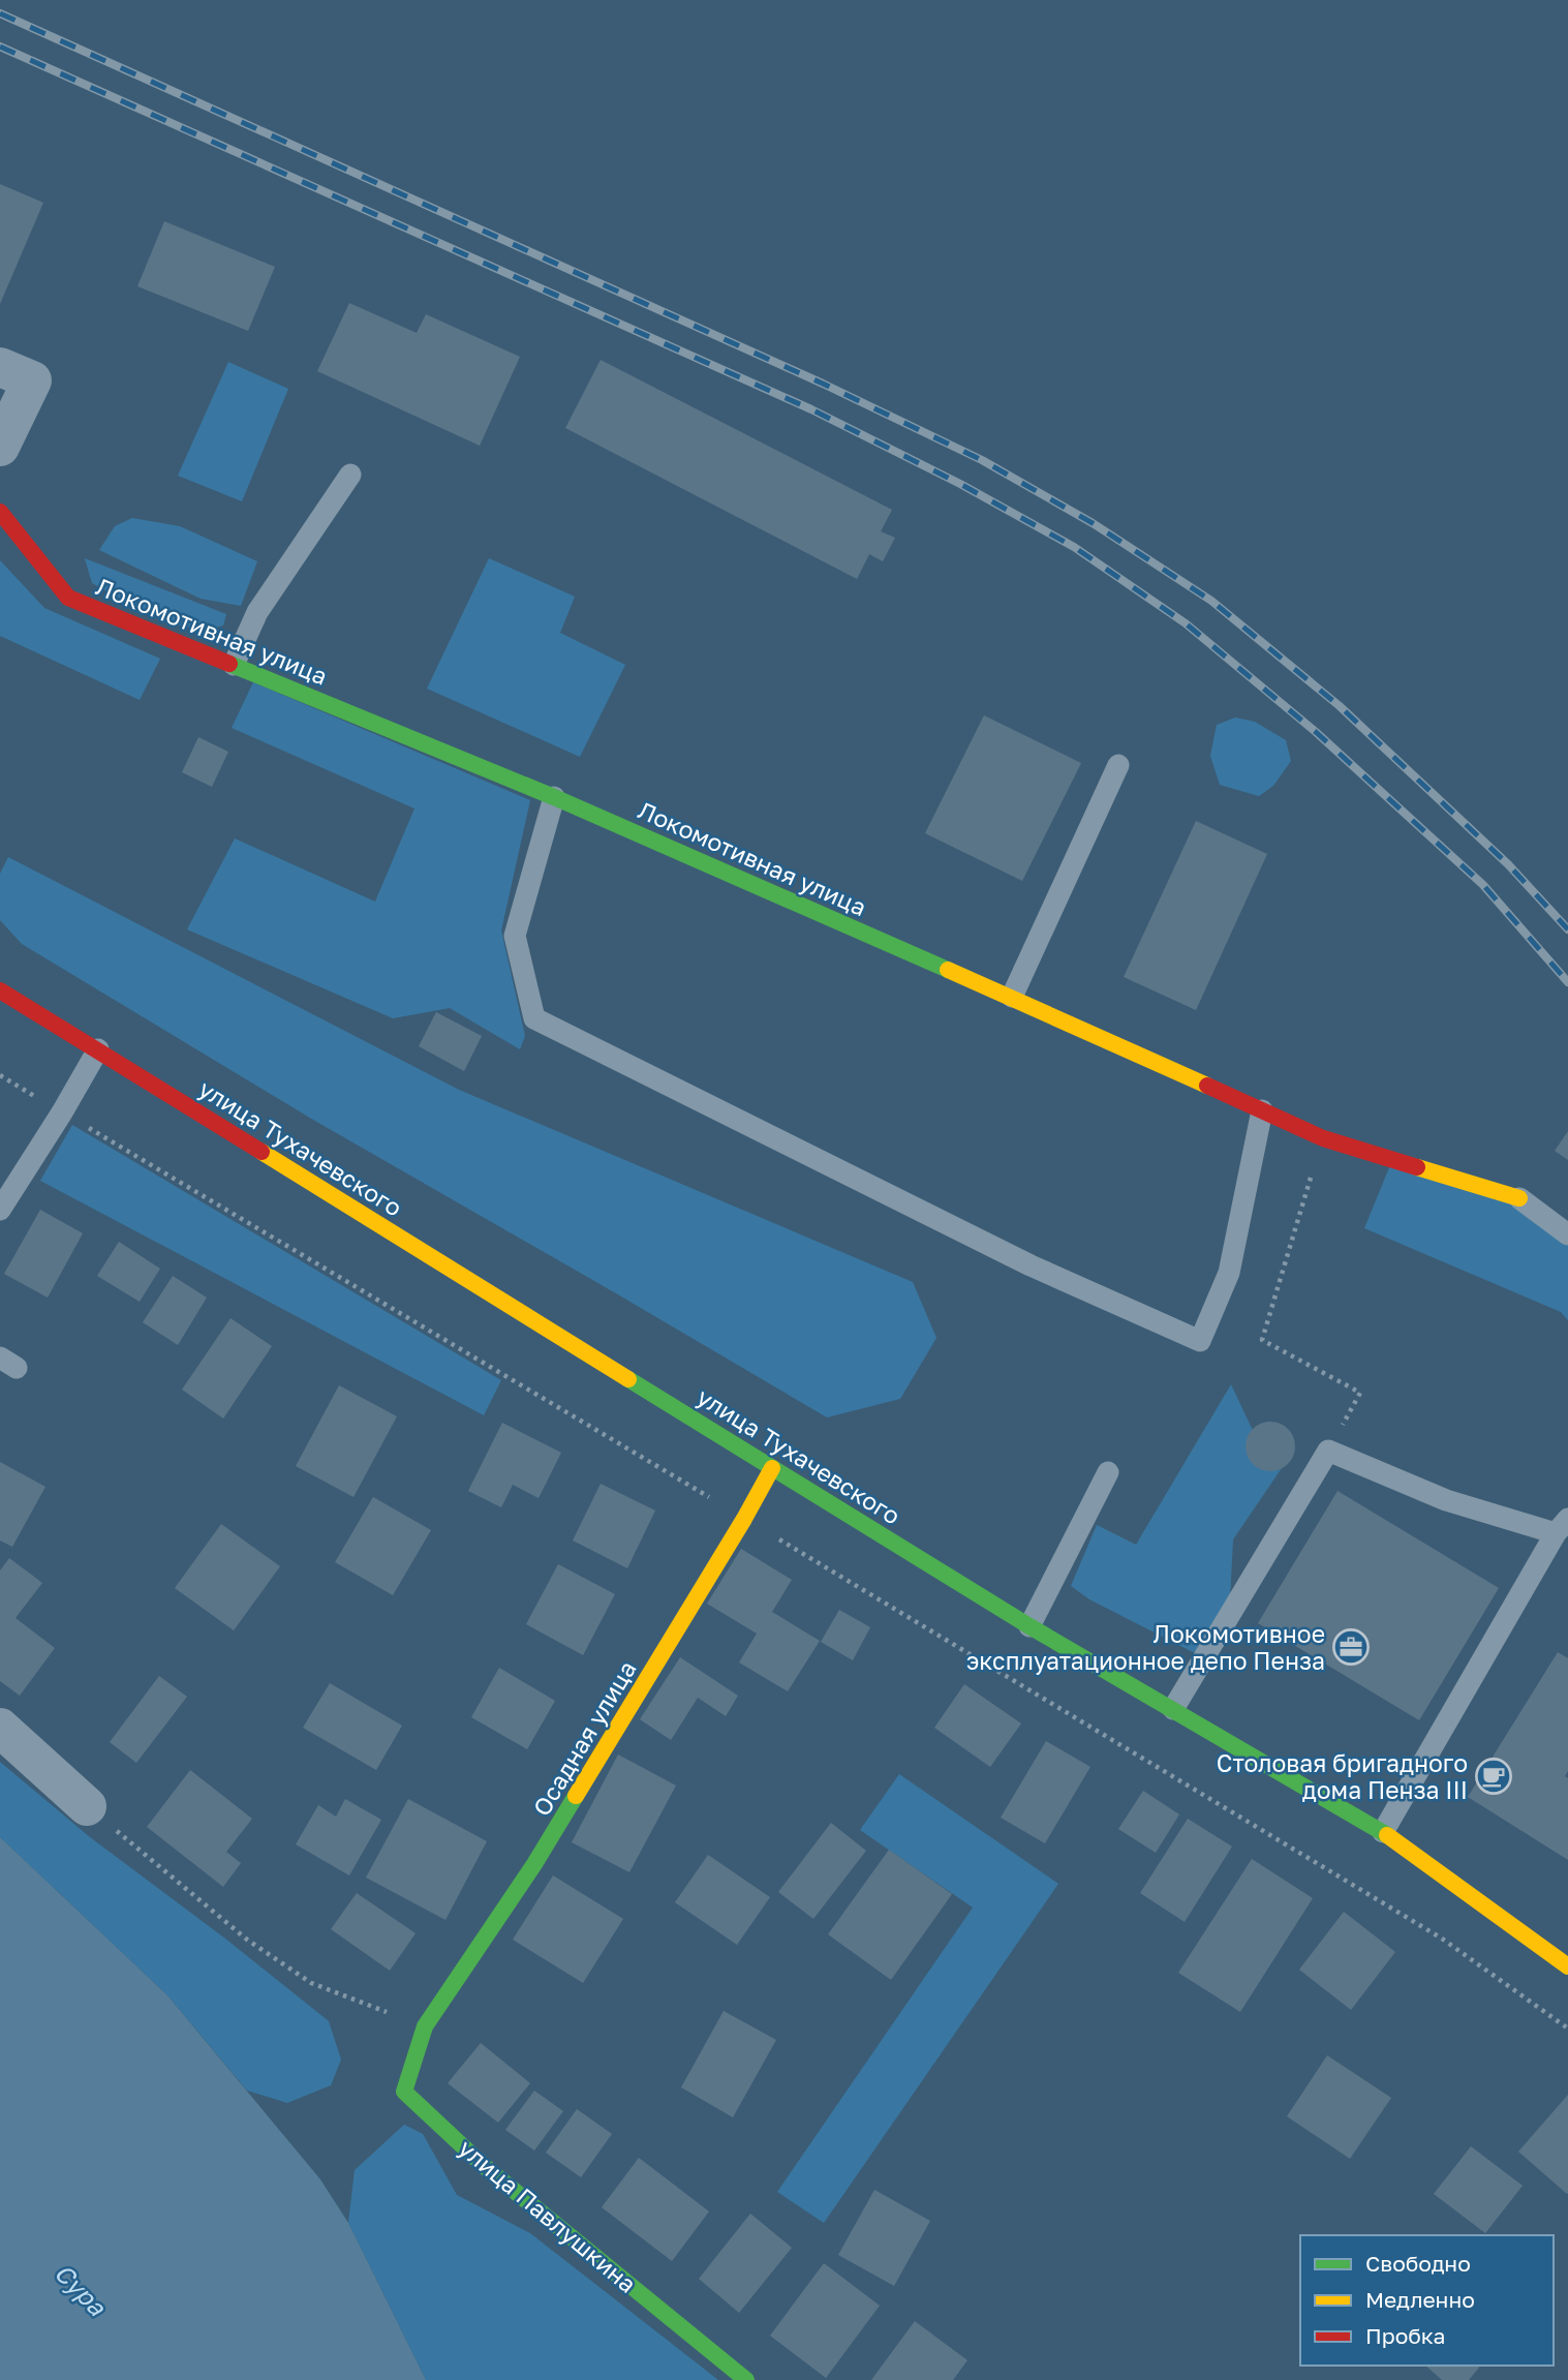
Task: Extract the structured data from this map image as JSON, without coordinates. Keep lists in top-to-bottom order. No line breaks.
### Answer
{"streets":{"street":["Локомотивная улица","улица Тухачевского","Осадная улица","улица Павлушкина"]},"crossings":[["улица Тухачевского","Осадная улица"],["Осадная улица","улица Павлушкина"]],"water":["Сура"],"places":{"office":["Локомотивное эксплуатационное депо Пенза"],"cafe":["Столовая бригадного дома Пенза III"]},"legend":["Свободно","Медленно","Пробка"]}
